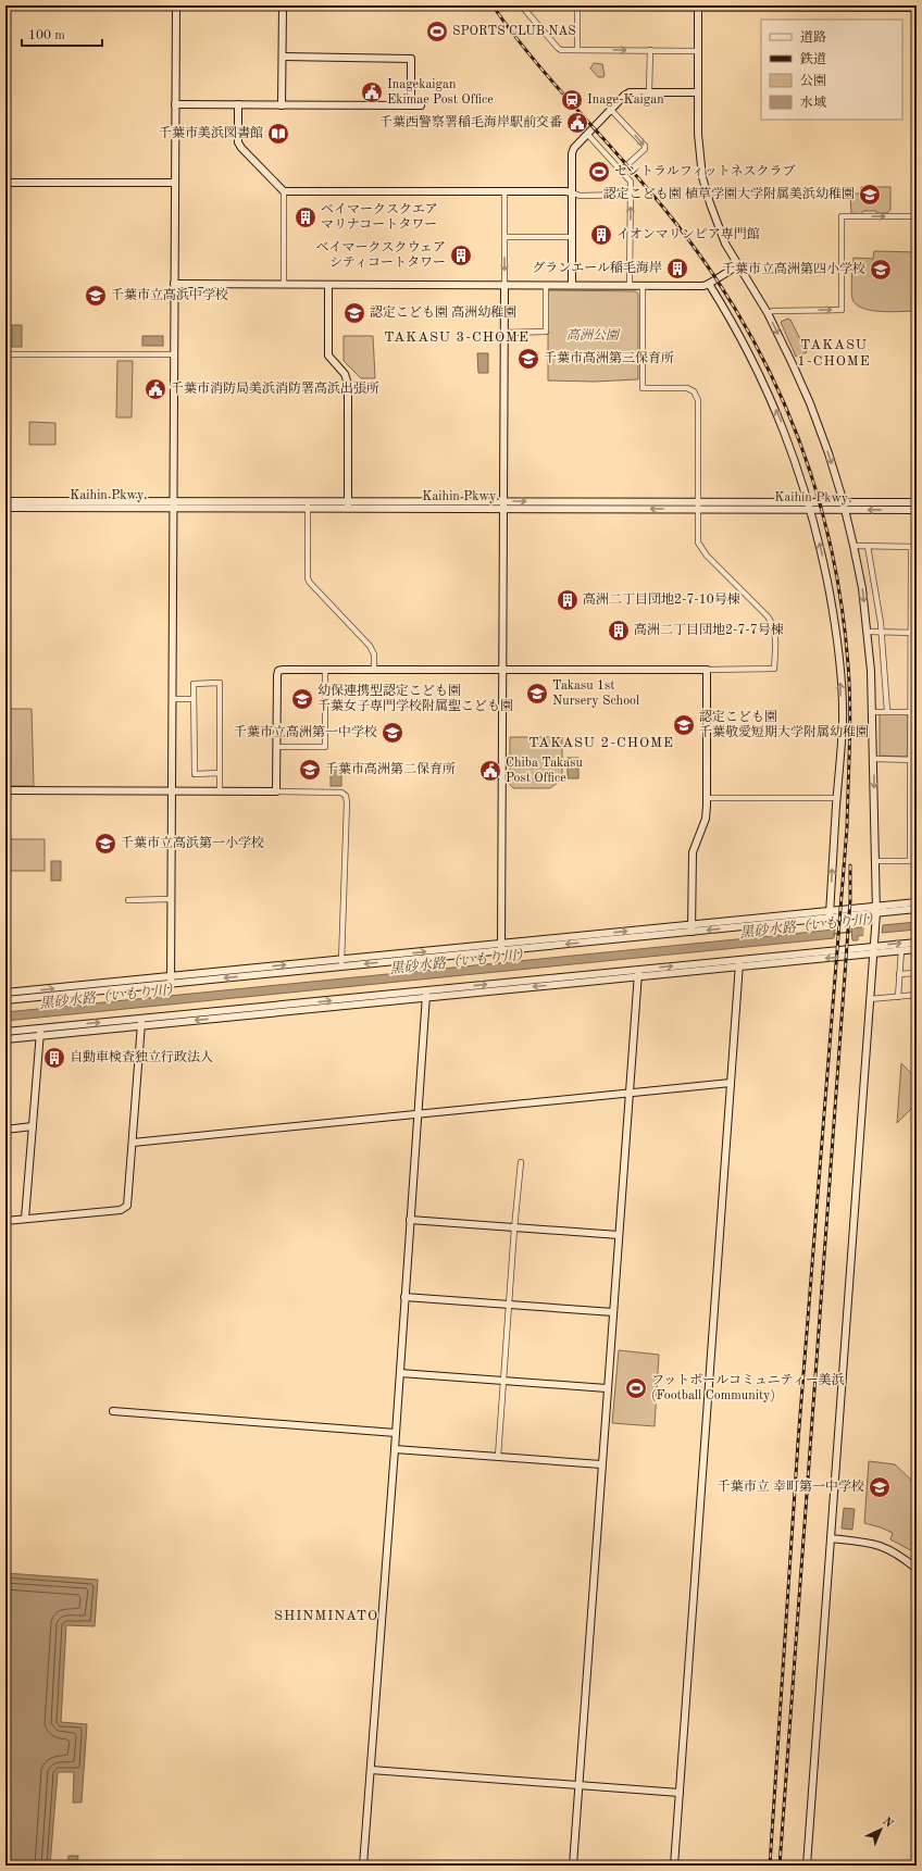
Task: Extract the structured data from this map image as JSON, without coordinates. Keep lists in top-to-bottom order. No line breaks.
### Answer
{"streets":{"street":["Kaihin Pkwy."]},"districts":["TAKASU 3-CHOME","TAKASU 1-CHOME","TAKASU 2-CHOME","SHINMINATO"],"water":["黒砂水路（いもり川）"],"parks":["高洲公園"],"places":{"sports":["SPORTS CLUB NAS","セントラルフィットネスクラブ","フットボールコミュニティー美浜 (Football Community)"],"public building":["Inagekaigan Ekimae Post Office","千葉西警察署稲毛海岸駅前交番","千葉市消防局美浜消防署高浜出張所","Chiba Takasu Post Office"],"station":["Inage-Kaigan"],"library":["千葉市美浜図書館"],"school or university":["認定こども園 植草学園大学附属美浜幼稚園","千葉市立高洲第四小学校","千葉市立高浜中学校","認定こども園 高洲幼稚園","千葉市高洲第三保育所","Takasu 1st Nursery School","幼保連携型認定こども園 千葉女子専門学校附属聖こども園","認定こども園 千葉敬愛短期大学附属幼稚園","千葉市立高洲第一中学校","千葉市高洲第二保育所","千葉市立高浜第一小学校","千葉市立 幸町第一中学校"],"building":["ベイマークスクエア マリナコートタワー","イオンマリンピア専門館","ベイマークスクウェア シティコートタワー","グランエール稲毛海岸","高洲二丁目団地2-7-10号棟","高洲二丁目団地2-7-7号棟","自動車検査独立行政法人"]},"legend":["道路","鉄道","公園","水域"],"scale_bar":"100 m","north":"top right"}
